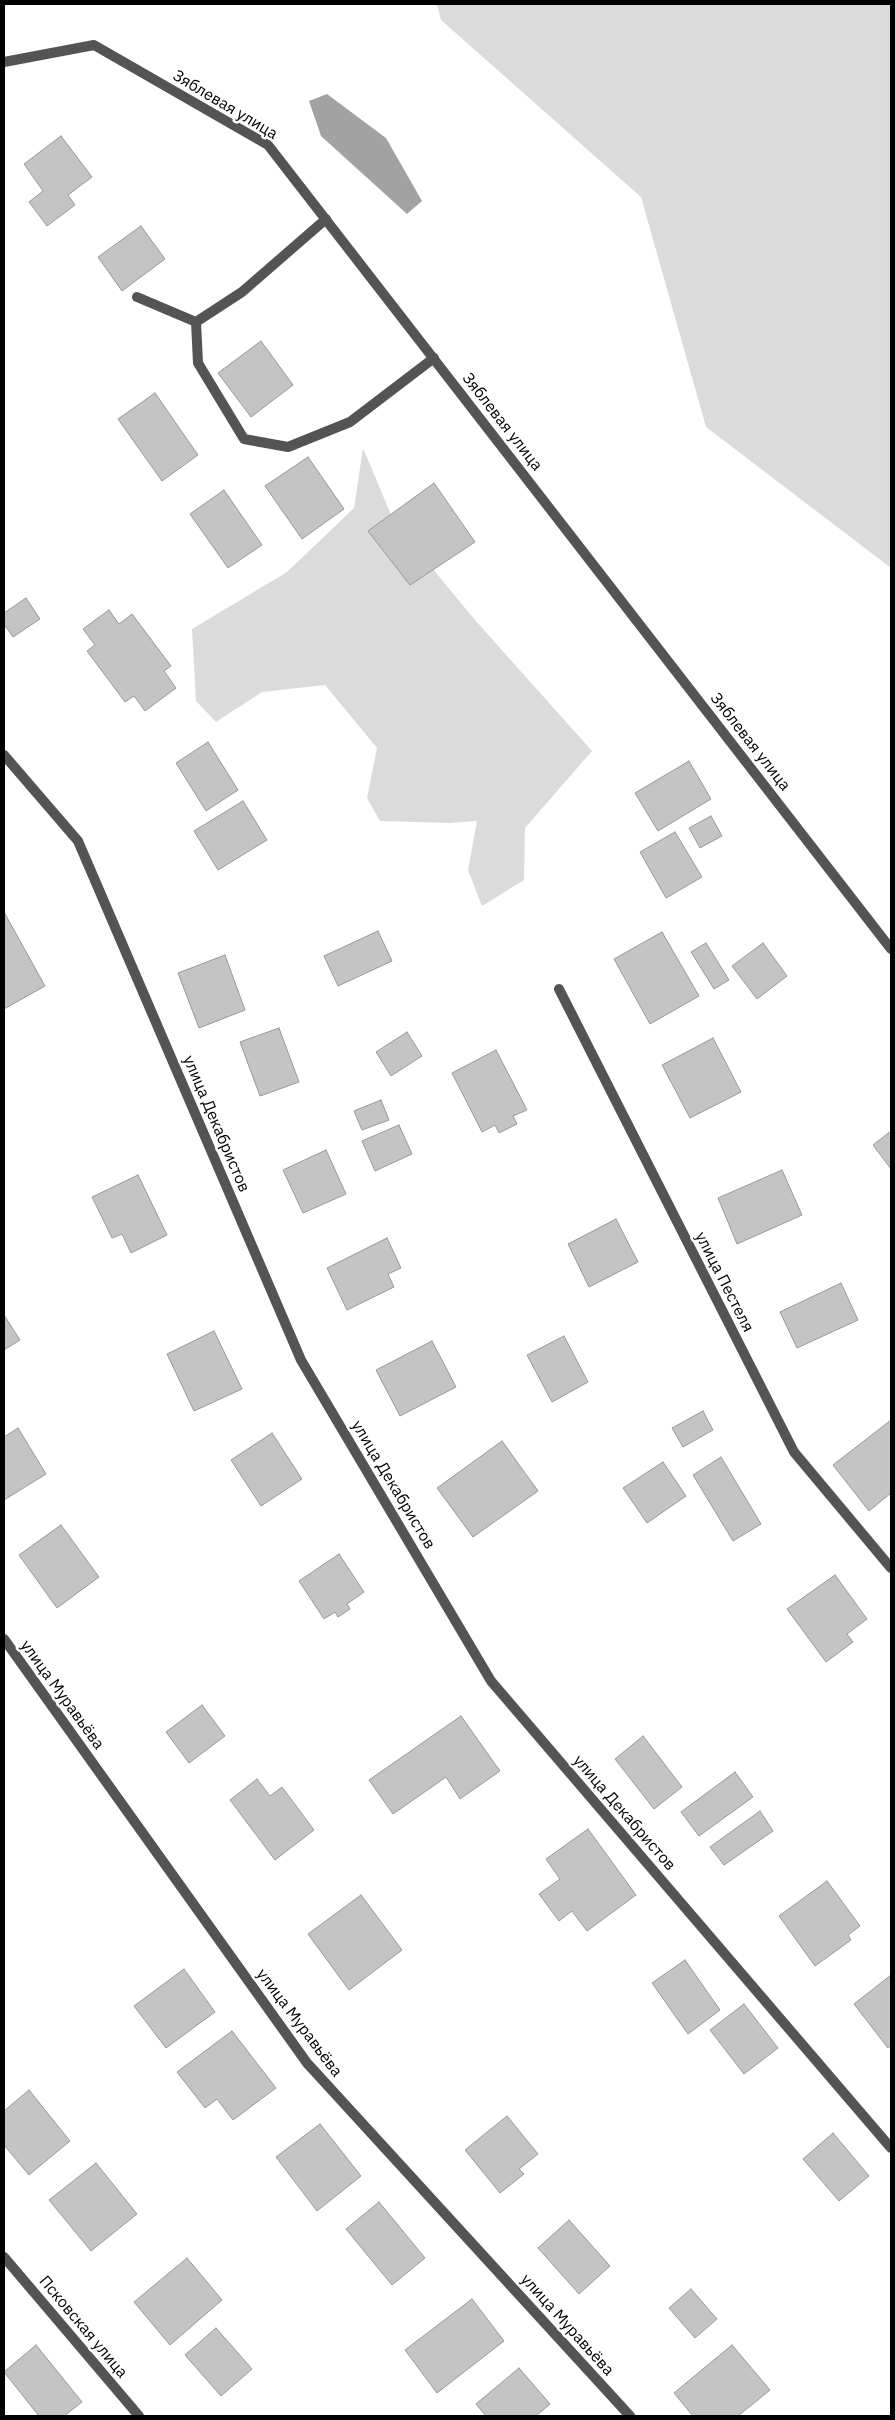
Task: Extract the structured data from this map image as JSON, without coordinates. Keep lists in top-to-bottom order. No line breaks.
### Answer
{"streets":{"street":["Зяблевая улица","улица Декабристов","улица Пестеля","улица Муравьёва","Псковская улица"]}}
